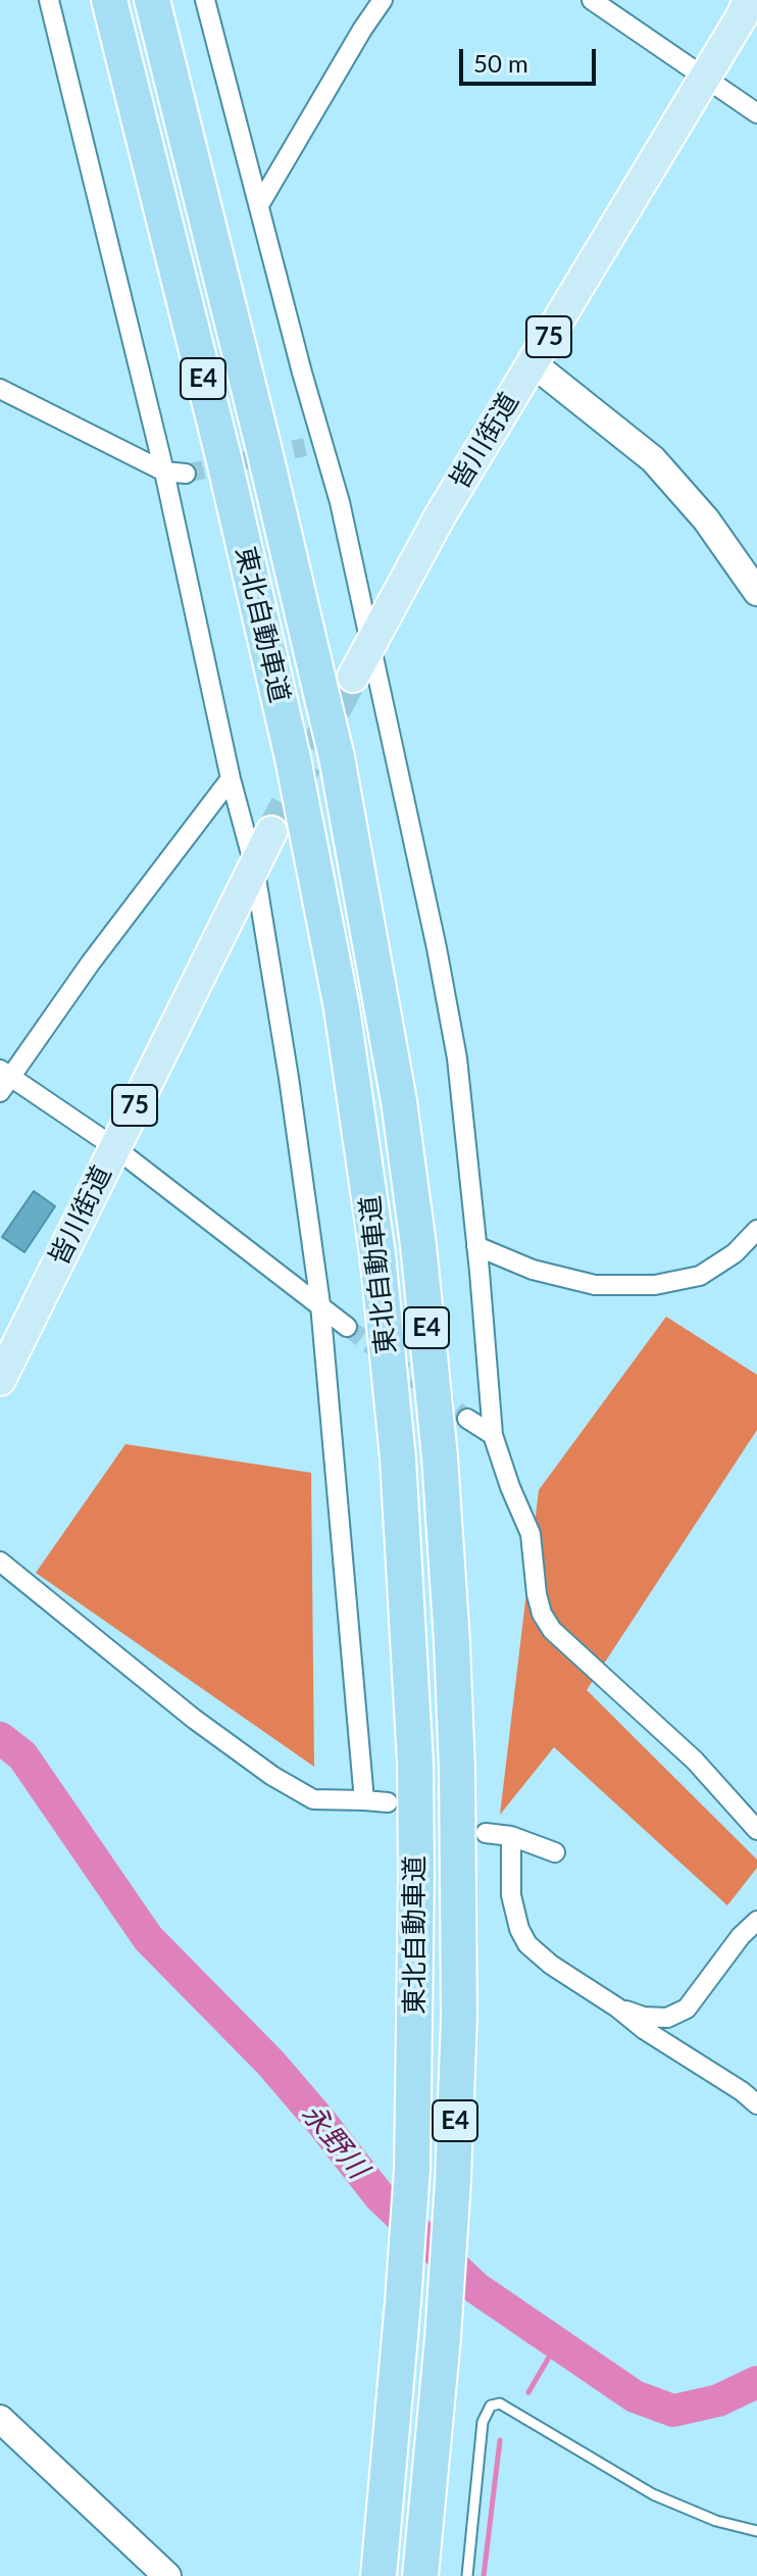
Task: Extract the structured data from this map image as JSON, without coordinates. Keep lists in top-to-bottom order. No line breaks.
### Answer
{"streets":{"highway":["E4","東北自動車道"],"main road":["75","皆川街道"]},"water":["永野川"],"scale_bar":"50 m"}
